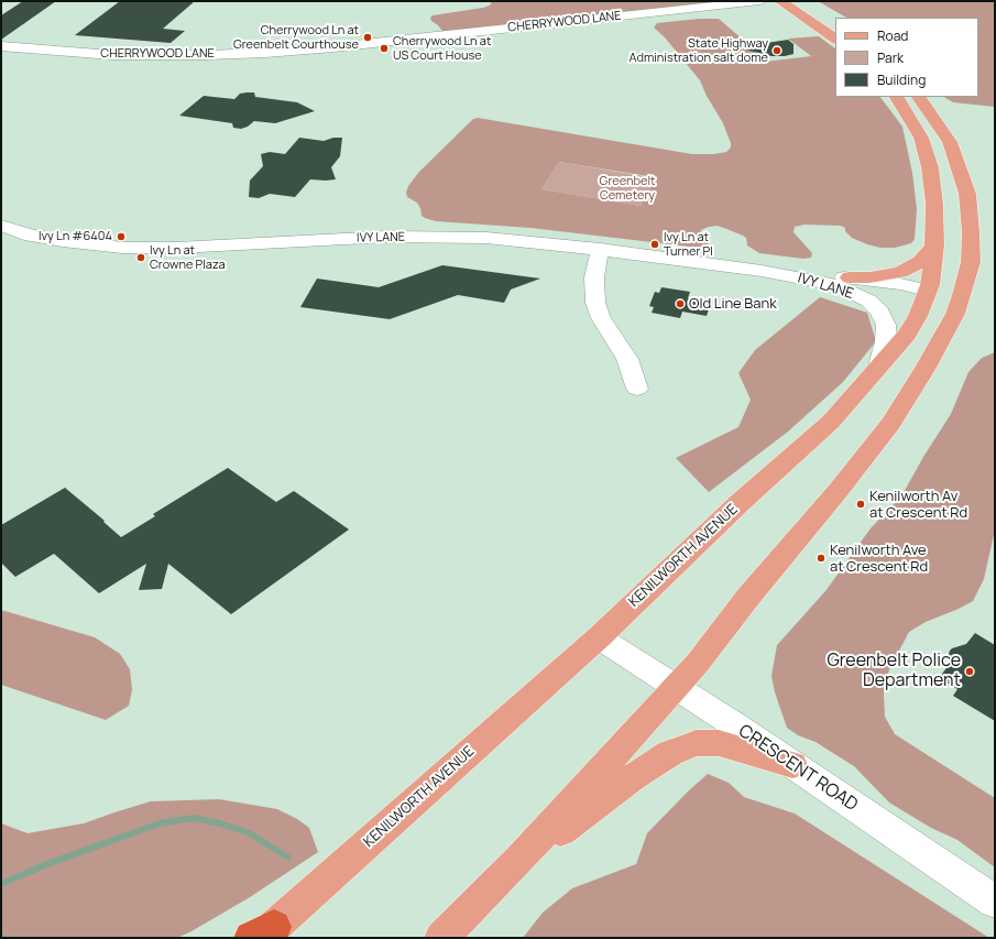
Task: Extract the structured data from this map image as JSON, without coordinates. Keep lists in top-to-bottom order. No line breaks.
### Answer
{"streets":{"main road":["KENILWORTH AVENUE"],"street":["CHERRYWOOD LANE","IVY LANE","CRESCENT ROAD"]},"crossings":[["IVY LANE","KENILWORTH AVENUE"],["KENILWORTH AVENUE","CRESCENT ROAD"]],"parks":["Greenbelt Cemetery"],"places":["Cherrywood Ln at Greenbelt Courthouse","Cherrywood Ln at US Court House","State Highway Administration salt dome","Ivy Ln #6404","Ivy Ln at Turner Pl","Ivy Ln at Crowne Plaza","Old Line Bank","Kenilworth Av at Crescent Rd","Kenilworth Ave at Crescent Rd","Greenbelt Police Department"],"legend":["Road","Park","Building"]}
